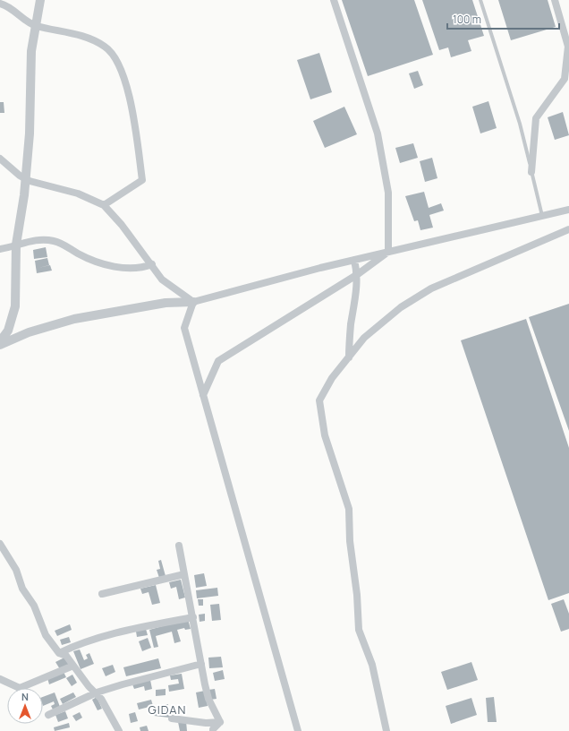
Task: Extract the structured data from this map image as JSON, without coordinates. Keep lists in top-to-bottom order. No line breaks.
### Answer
{"districts":["GIDAN"],"scale_bar":"100 m","north":"top"}
